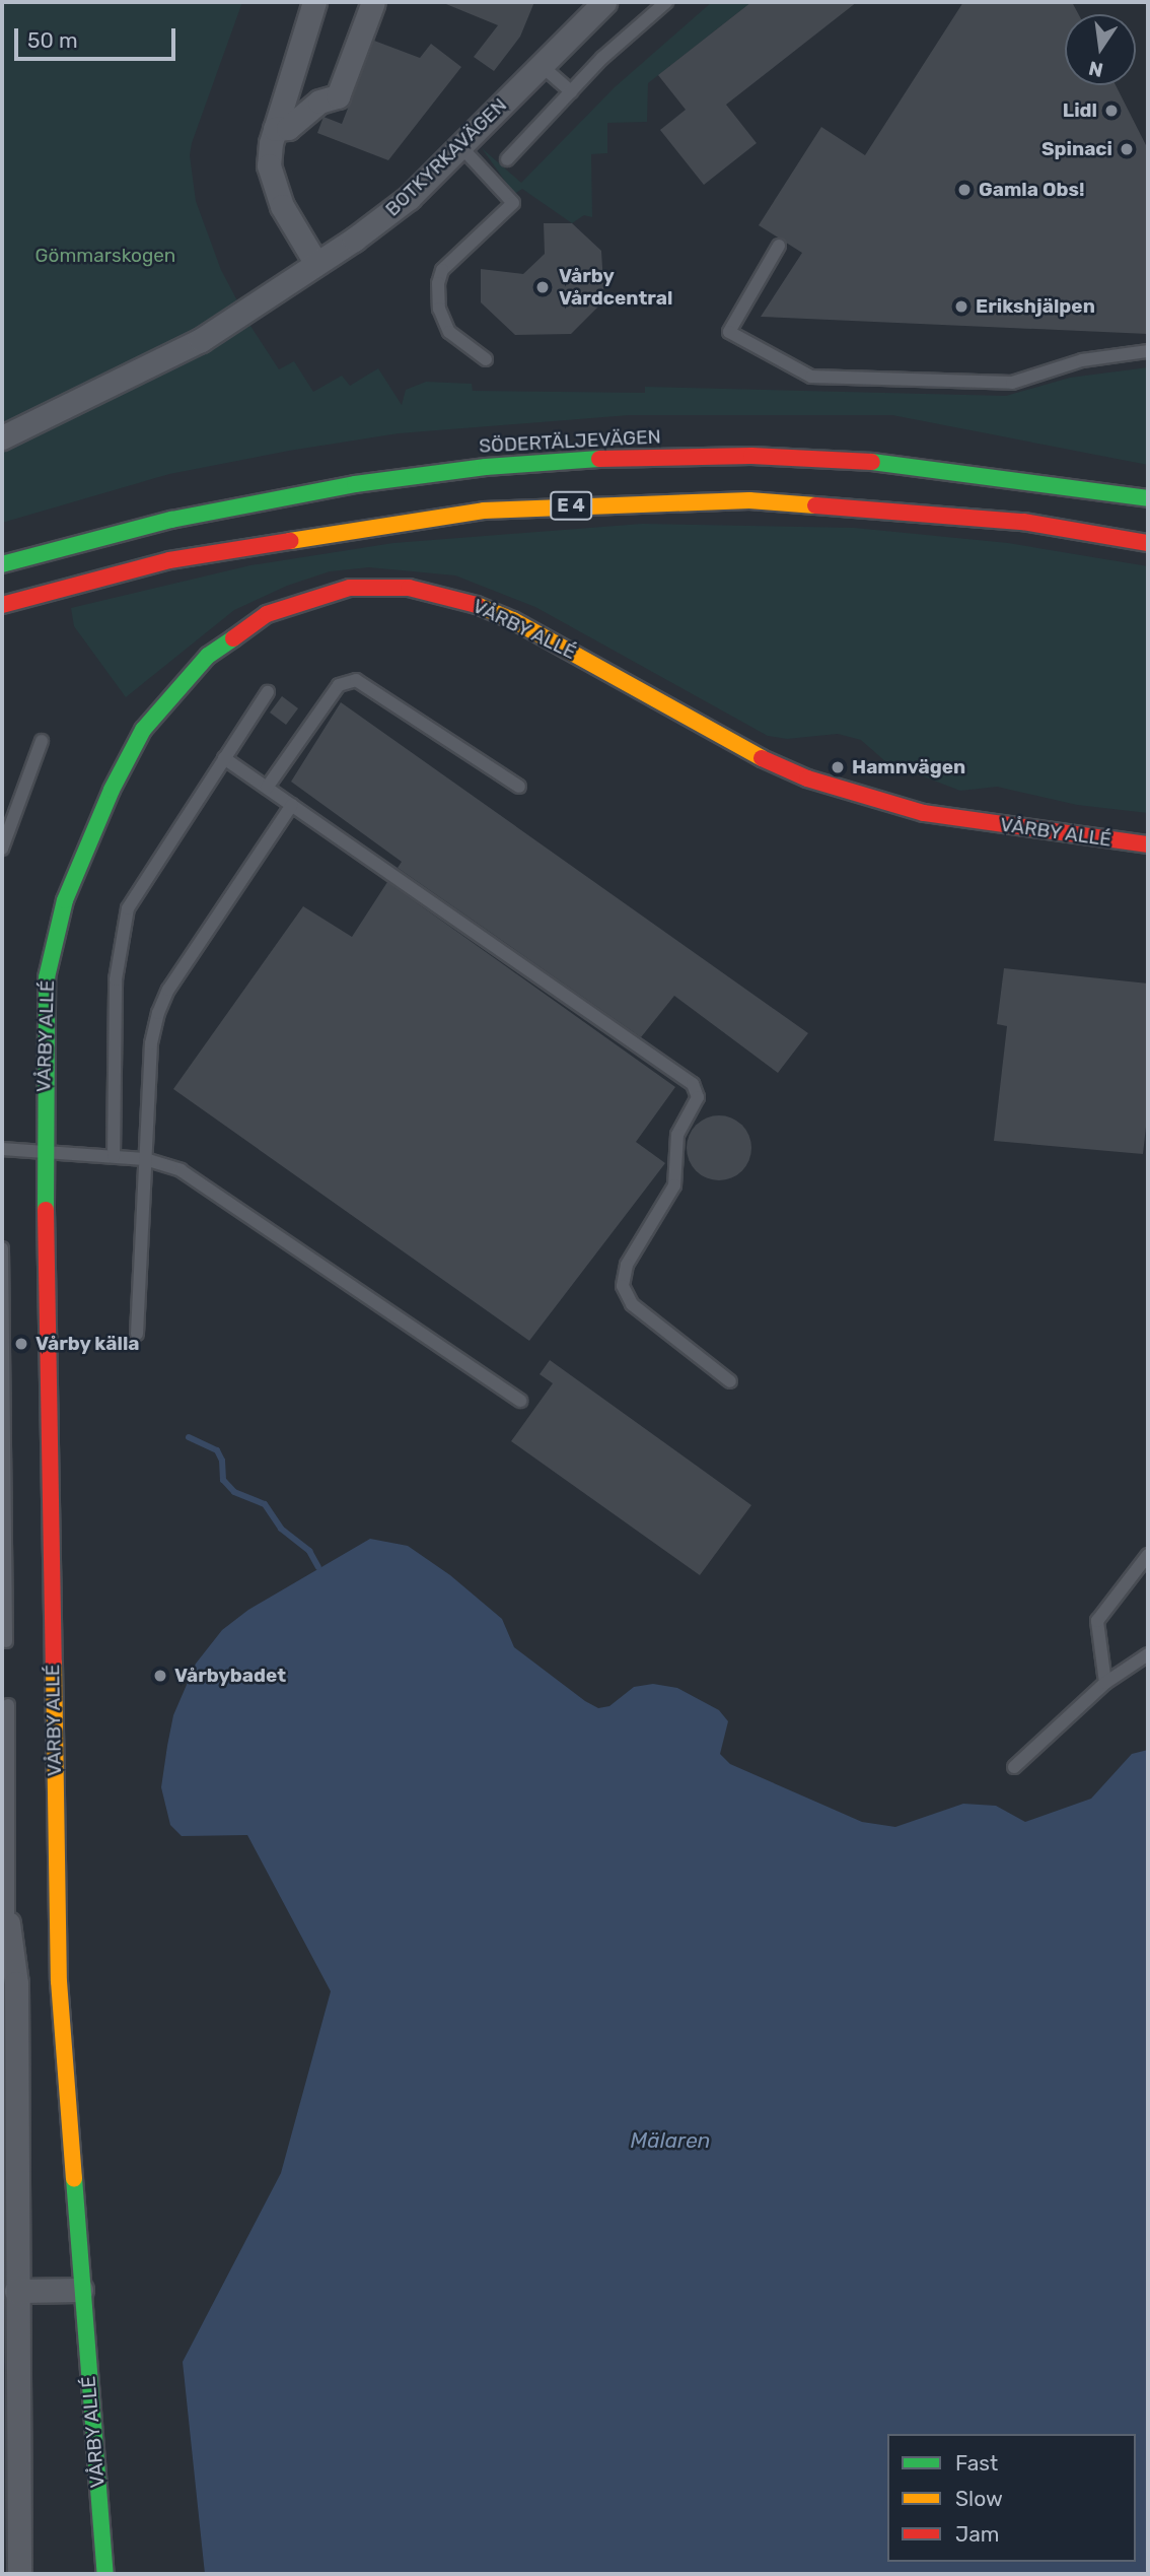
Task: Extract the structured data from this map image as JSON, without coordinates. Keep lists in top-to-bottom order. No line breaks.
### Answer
{"streets":{"main road":["SÖDERTÄLJEVÄGEN","E 4","VÅRBY ALLÉ"],"street":["BOTKYRKAVÄGEN"]},"water":["Mälaren"],"parks":["Gömmarskogen"],"places":["Lidl","Spinaci","Gamla Obs!","Vårby Vårdcentral","Erikshjälpen","Hamnvägen","Vårby källa","Vårbybadet"],"legend":["Fast","Slow","Jam"],"scale_bar":"50 m","north":"bottom"}
